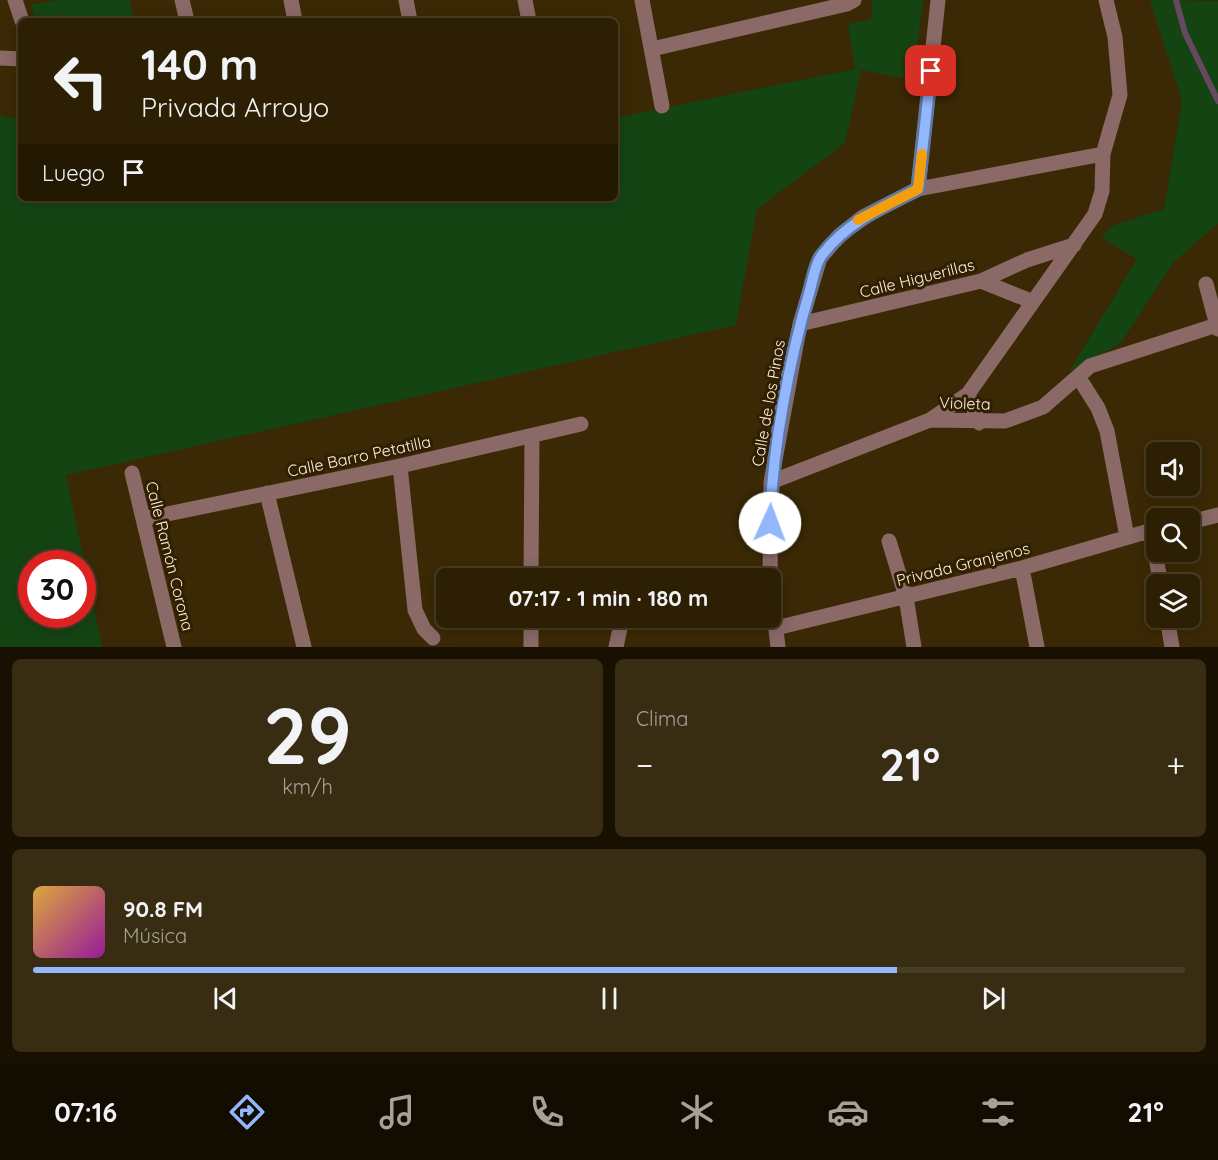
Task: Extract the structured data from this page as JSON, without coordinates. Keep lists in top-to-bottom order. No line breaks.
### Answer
{"streets":{"street":["Calle Higuerillas","Calle de los Pinos","Violeta","Calle Barro Petatilla","Calle Ramón Corona","Privada Granjenos"]},"crossings":[["Calle Higuerillas","Calle de los Pinos"],["Calle de los Pinos","Violeta"],["Calle Barro Petatilla","Calle Ramón Corona"]],"page":{"turn":["140 m","Privada Arroyo"],"then":"Luego","limit":"30","trip":"07:17 · 1 min · 180 m","tile":[["29","km/h"],"Clima"],"heat":["−","21°","+"],"song":["90.8 FM","Música"],"tabs":["07:16","21°"]}}
